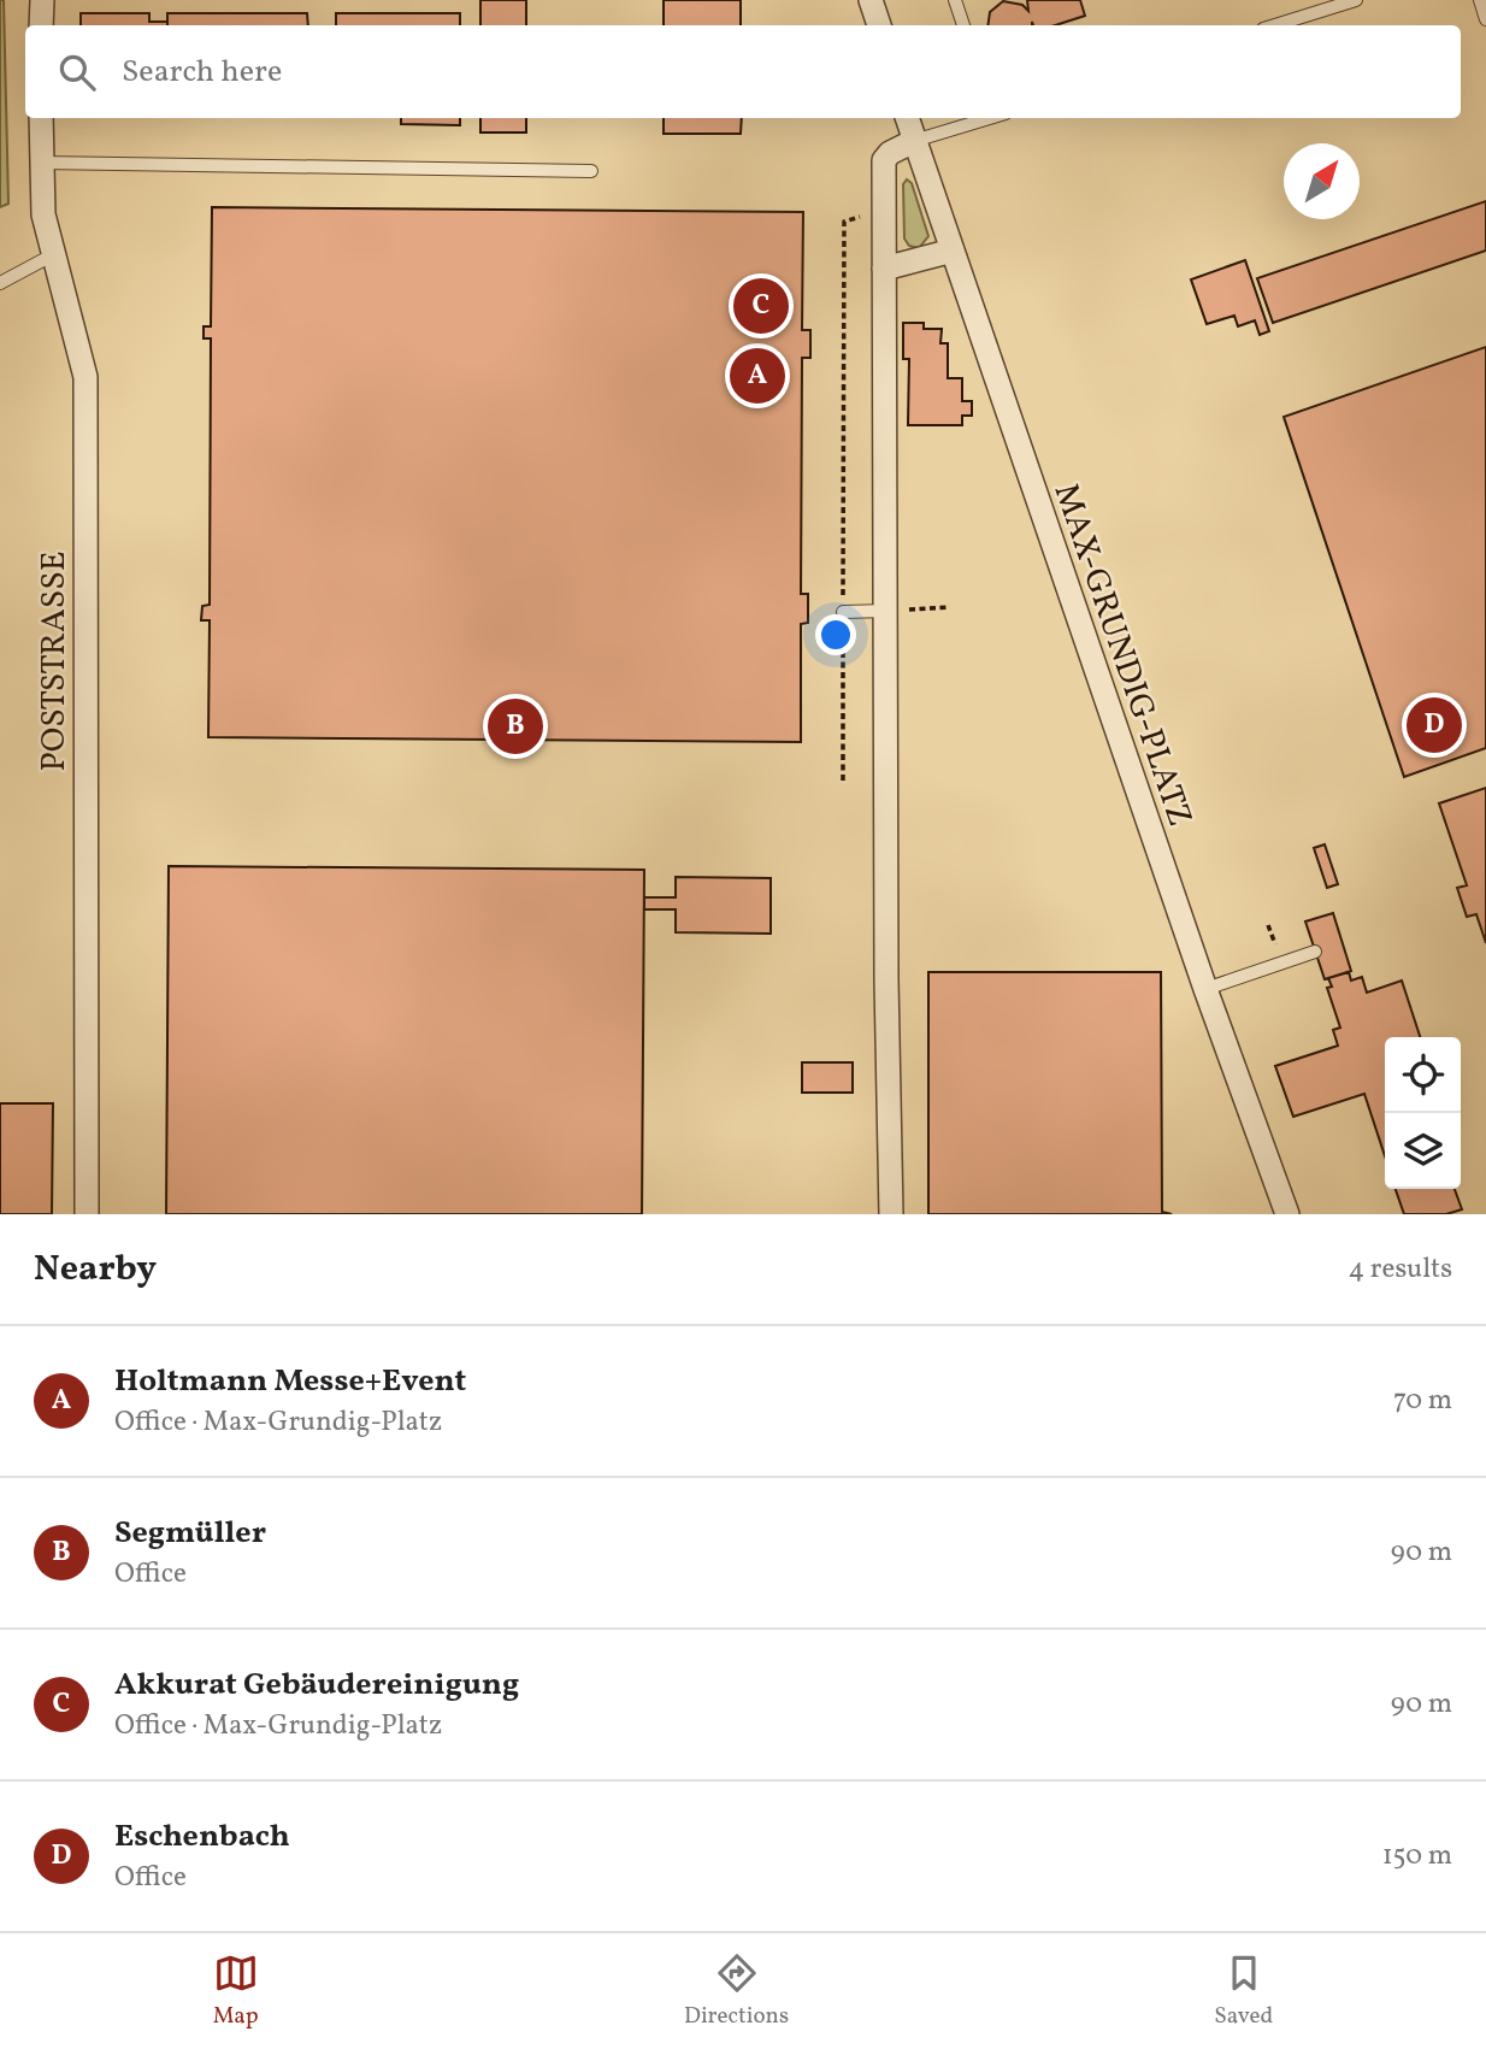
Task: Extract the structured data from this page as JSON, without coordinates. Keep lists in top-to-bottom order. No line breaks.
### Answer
{"streets":{"street":["MAX-GRUNDIG-PLATZ","POSTSTRASSE"]},"north":"top right","page":{"search":"Search here","pins":["C","A","D","B"],"heading":["Nearby","4 results"],"list":[{"mark":"A","name":"Holtmann Messe+Event","note":"Office · Max-Grundig-Platz","value":"70 m"},{"mark":"B","name":"Segmüller","note":"Office","value":"90 m"},{"mark":"C","name":"Akkurat Gebäudereinigung","note":"Office · Max-Grundig-Platz","value":"90 m"},{"mark":"D","name":"Eschenbach","note":"Office","value":"150 m"}],"nav":["Map","Directions","Saved"]}}
